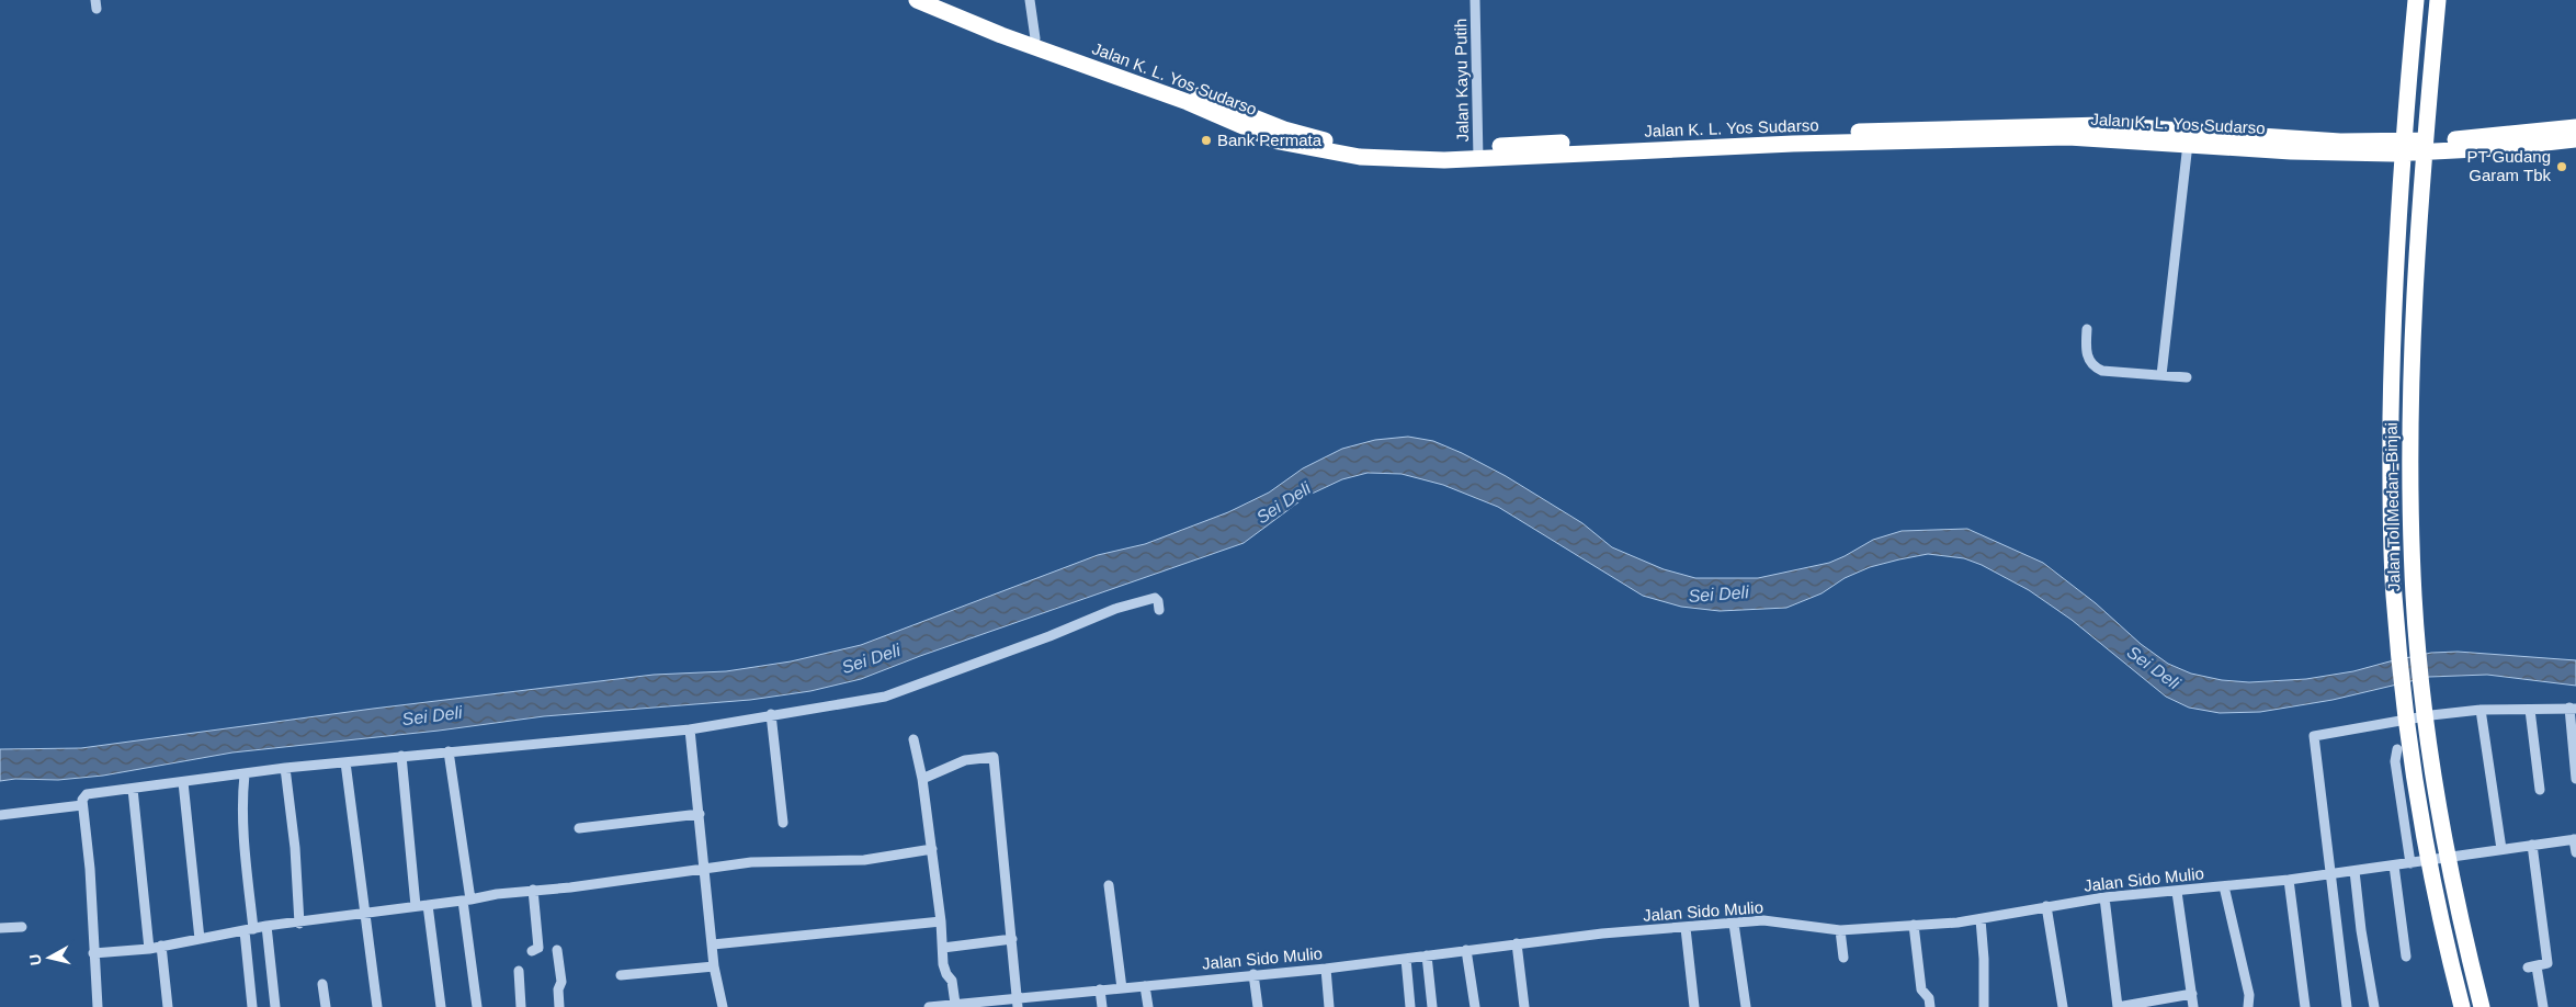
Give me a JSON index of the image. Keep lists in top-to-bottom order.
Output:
{
  "streets": {
    "highway": ["Jalan K. L. Yos Sudarso", "Jalan Tol Medan–Binjai"],
    "street": ["Jalan Kayu Putih", "Jalan Sido Mulio"]
  },
  "crossings": [
    ["Jalan K. L. Yos Sudarso", "Jalan Kayu Putih"]
  ],
  "water": ["Sei Deli"],
  "places": ["Bank Permata", "PT Gudang Garam Tbk"],
  "north": "left"
}
